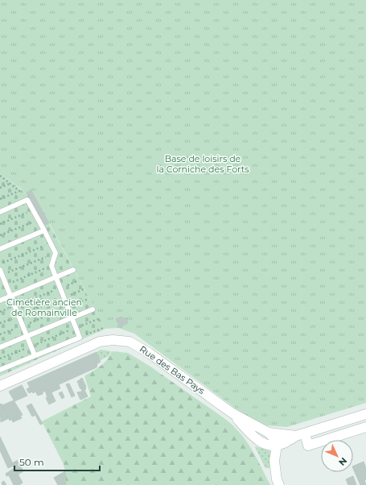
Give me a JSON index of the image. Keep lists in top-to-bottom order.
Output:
{
  "streets": {
    "street": ["Rue des Bas Pays"]
  },
  "parks": ["Base de loisirs de la Corniche des Forts", "Cimetière ancien de Romainville"],
  "scale_bar": "50 m",
  "north": "bottom right"
}
